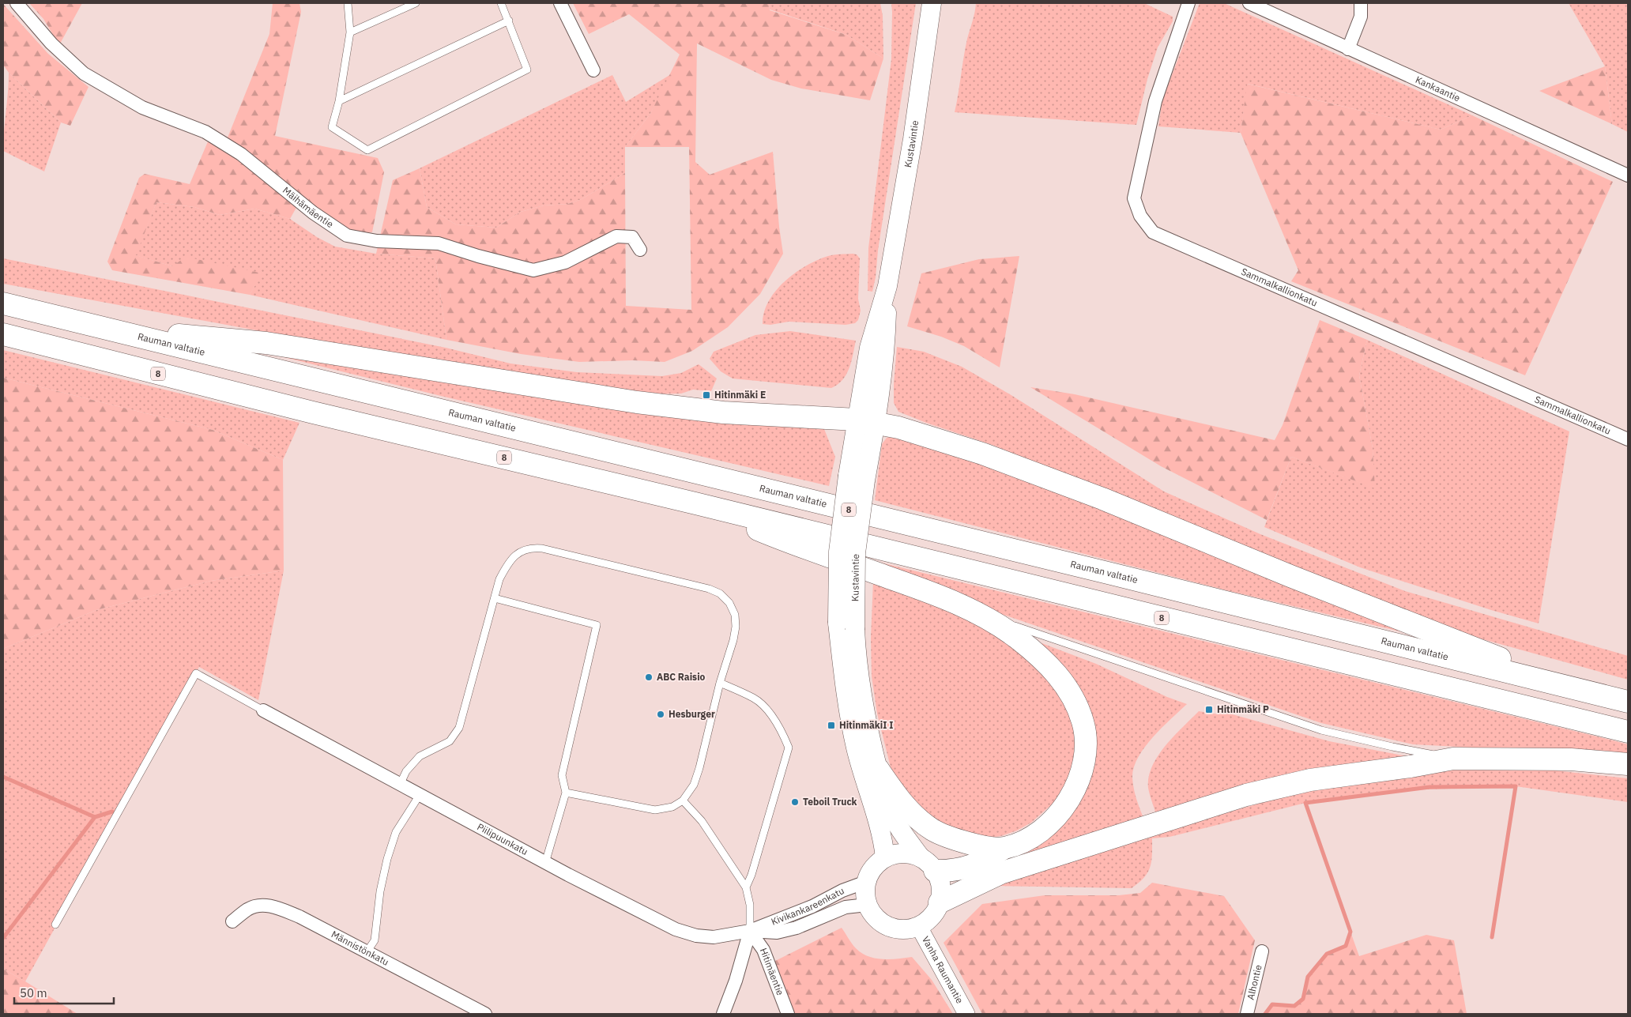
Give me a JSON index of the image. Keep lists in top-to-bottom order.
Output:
{
  "streets": {
    "highway": ["Rauman valtatie", "8"],
    "main road": ["Kustavintie"],
    "street": [
      "Kankaantie",
      "Mäihämäentie",
      "Sammalkallionkatu",
      "Piilipuunkatu",
      "Kivikankareenkatu",
      "Männistönkatu",
      "Vanha Raumantie",
      "Hitimäentie",
      "Alhontie"
    ]
  },
  "crossings": [
    ["Kustavintie", "Kivikankareenkatu"],
    ["Kustavintie", "Vanha Raumantie"],
    ["Piilipuunkatu", "Kivikankareenkatu"],
    ["Piilipuunkatu", "Hitimäentie"],
    ["Kivikankareenkatu", "Vanha Raumantie"],
    ["Kivikankareenkatu", "Hitimäentie"]
  ],
  "places": {
    "transit": ["Hitinmäki E", "Hitinmäki P", "HitinmäkiI I"],
    "other": ["ABC Raisio", "Hesburger", "Teboil Truck"]
  },
  "scale_bar": "50 m"
}
